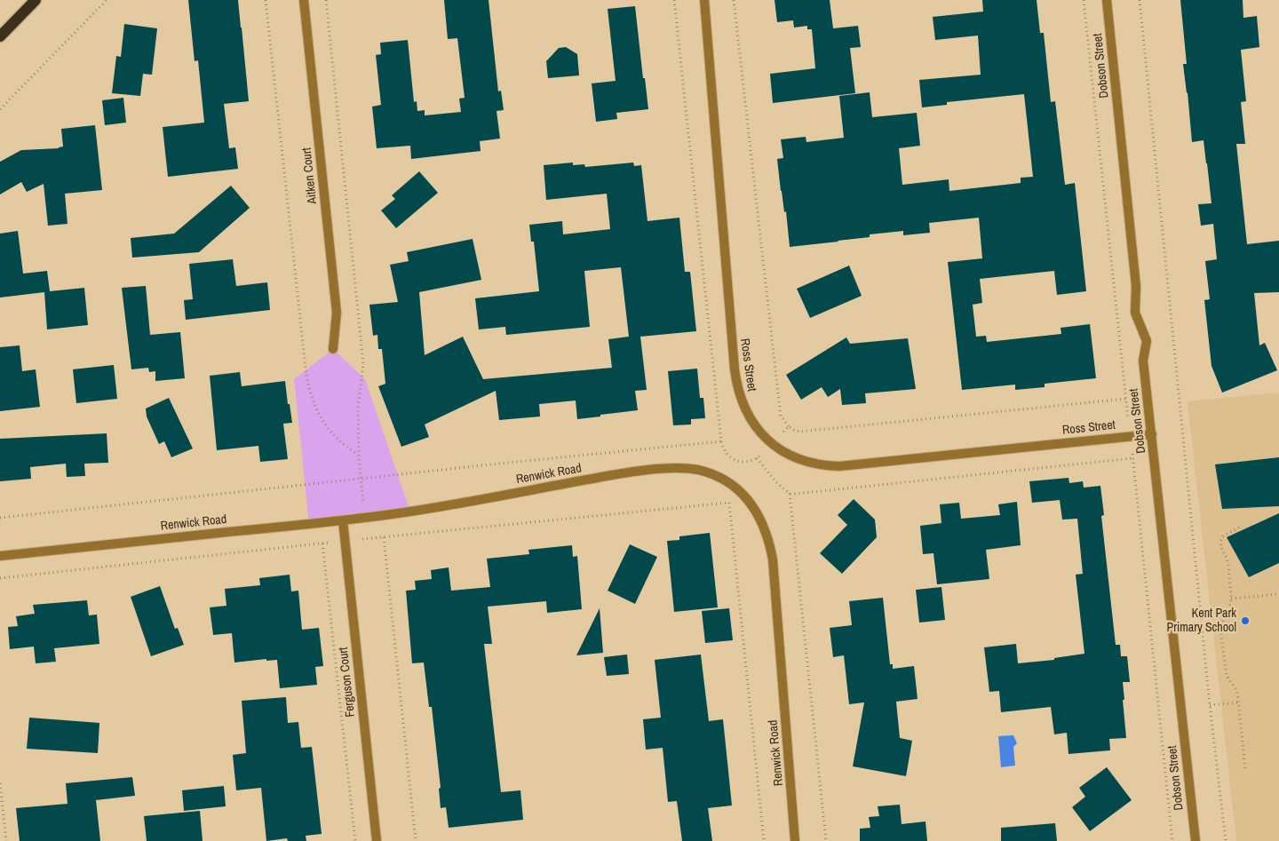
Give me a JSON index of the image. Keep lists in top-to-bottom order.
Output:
{
  "streets": {
    "street": [
      "Dobson Street",
      "Aitken Court",
      "Ross Street",
      "Renwick Road",
      "Ferguson Court"
    ]
  },
  "crossings": [
    ["Dobson Street", "Ross Street"],
    ["Renwick Road", "Ferguson Court"]
  ],
  "places": ["Kent Park Primary School"]
}
